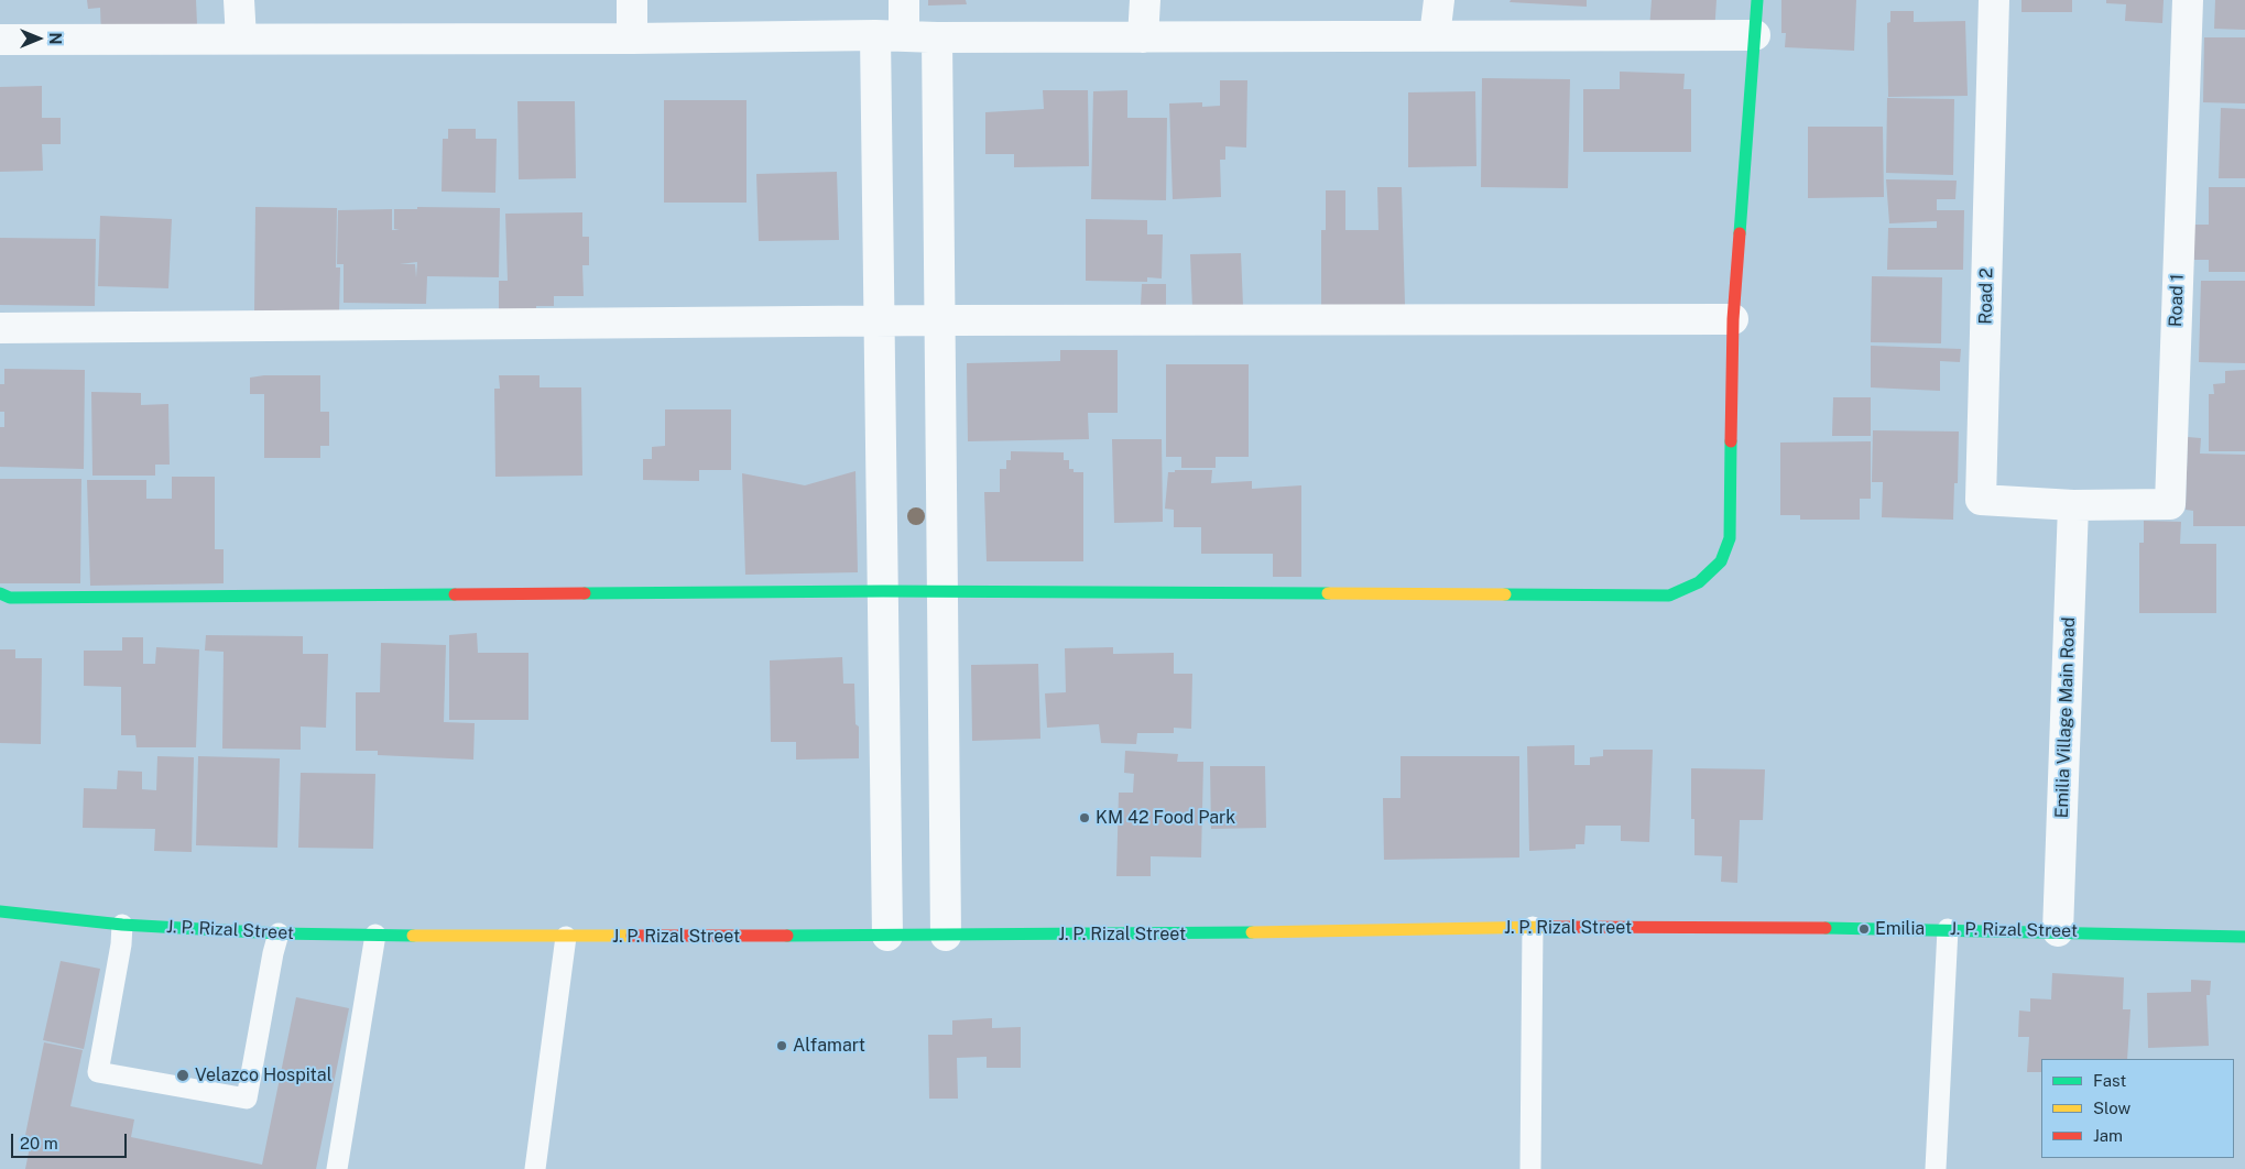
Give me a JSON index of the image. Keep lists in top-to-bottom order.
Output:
{
  "streets": {
    "street": [
      "Road 2",
      "Road 1",
      "Emilia Village Main Road",
      "J. P. Rizal Street"
    ]
  },
  "crossings": [
    ["Road 2", "Road 1"],
    ["Road 2", "Emilia Village Main Road"],
    ["Road 1", "Emilia Village Main Road"],
    ["Emilia Village Main Road", "J. P. Rizal Street"]
  ],
  "places": [
    "KM 42 Food Park",
    "Emilia",
    "Alfamart",
    "Velazco Hospital"
  ],
  "legend": ["Fast", "Slow", "Jam"],
  "scale_bar": "20 m",
  "north": "right"
}
